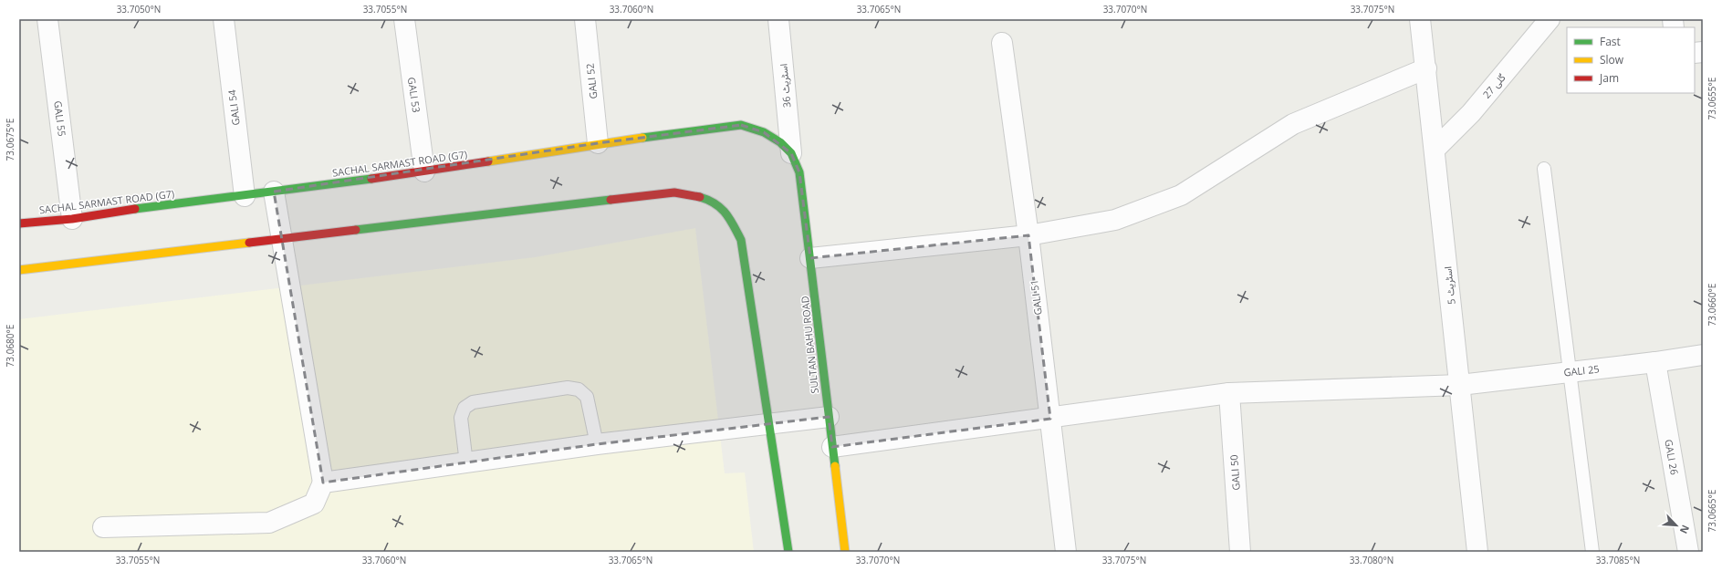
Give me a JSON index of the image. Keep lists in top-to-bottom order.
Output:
{
  "streets": {
    "street": [
      "GALI 52",
      "اسٹریٹ 36",
      "گلی 27",
      "GALI 53",
      "GALI 54",
      "GALI 55",
      "SACHAL SARMAST ROAD (G7)",
      "اسٹریٹ 5",
      "GALI 51",
      "SULTAN BAHU ROAD",
      "GALI 25",
      "GALI 26",
      "GALI 50"
    ]
  },
  "crossings": [
    ["GALI 52", "SACHAL SARMAST ROAD (G7)"],
    ["اسٹریٹ 36", "SACHAL SARMAST ROAD (G7)"],
    ["اسٹریٹ 36", "SULTAN BAHU ROAD"],
    ["گلی 27", "اسٹریٹ 5"],
    ["GALI 53", "SACHAL SARMAST ROAD (G7)"],
    ["GALI 54", "SACHAL SARMAST ROAD (G7)"],
    ["GALI 55", "SACHAL SARMAST ROAD (G7)"],
    ["SACHAL SARMAST ROAD (G7)", "SULTAN BAHU ROAD"],
    ["اسٹریٹ 5", "GALI 25"],
    ["GALI 51", "GALI 25"],
    ["SULTAN BAHU ROAD", "GALI 25"],
    ["GALI 25", "GALI 26"],
    ["GALI 25", "GALI 50"]
  ],
  "legend": ["Fast", "Slow", "Jam"],
  "north": "bottom right",
  "coordinates": [
    "33.7050°N",
    "33.7055°N",
    "33.7060°N",
    "33.7065°N",
    "33.7070°N",
    "33.7075°N",
    "73.0655°E",
    "73.0675°E",
    "73.0660°E",
    "73.0680°E",
    "73.0665°E",
    "33.7080°N",
    "33.7085°N"
  ]
}
